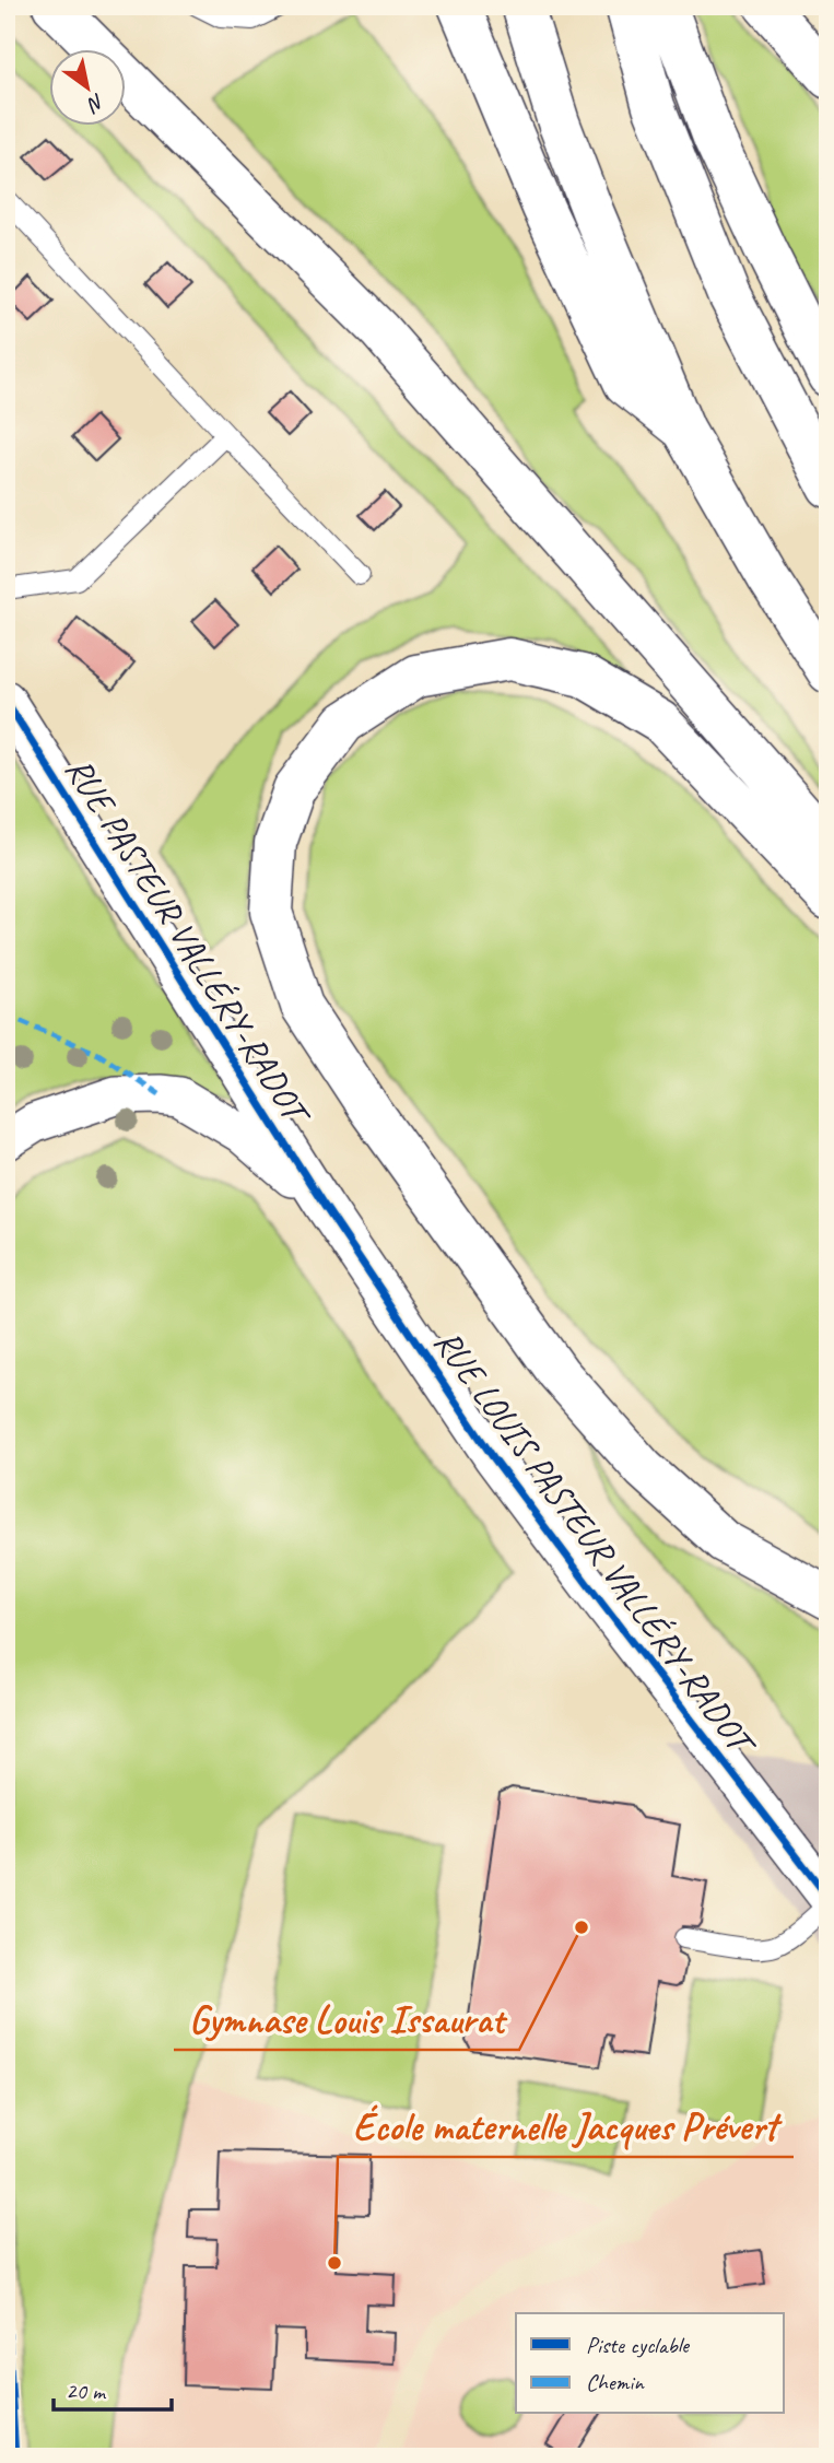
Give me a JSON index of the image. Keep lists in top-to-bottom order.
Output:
{
  "streets": {
    "street": ["RUE PASTEUR VALLÉRY-RADOT", "RUE LOUIS PASTEUR VALLÉRY-RADOT"]
  },
  "crossings": [
    ["RUE PASTEUR VALLÉRY-RADOT", "RUE LOUIS PASTEUR VALLÉRY-RADOT"]
  ],
  "places": ["Gymnase Louis Issaurat", "École maternelle Jacques Prévert"],
  "legend": ["Piste cyclable", "Chemin"],
  "scale_bar": "20 m",
  "north": "bottom right"
}
